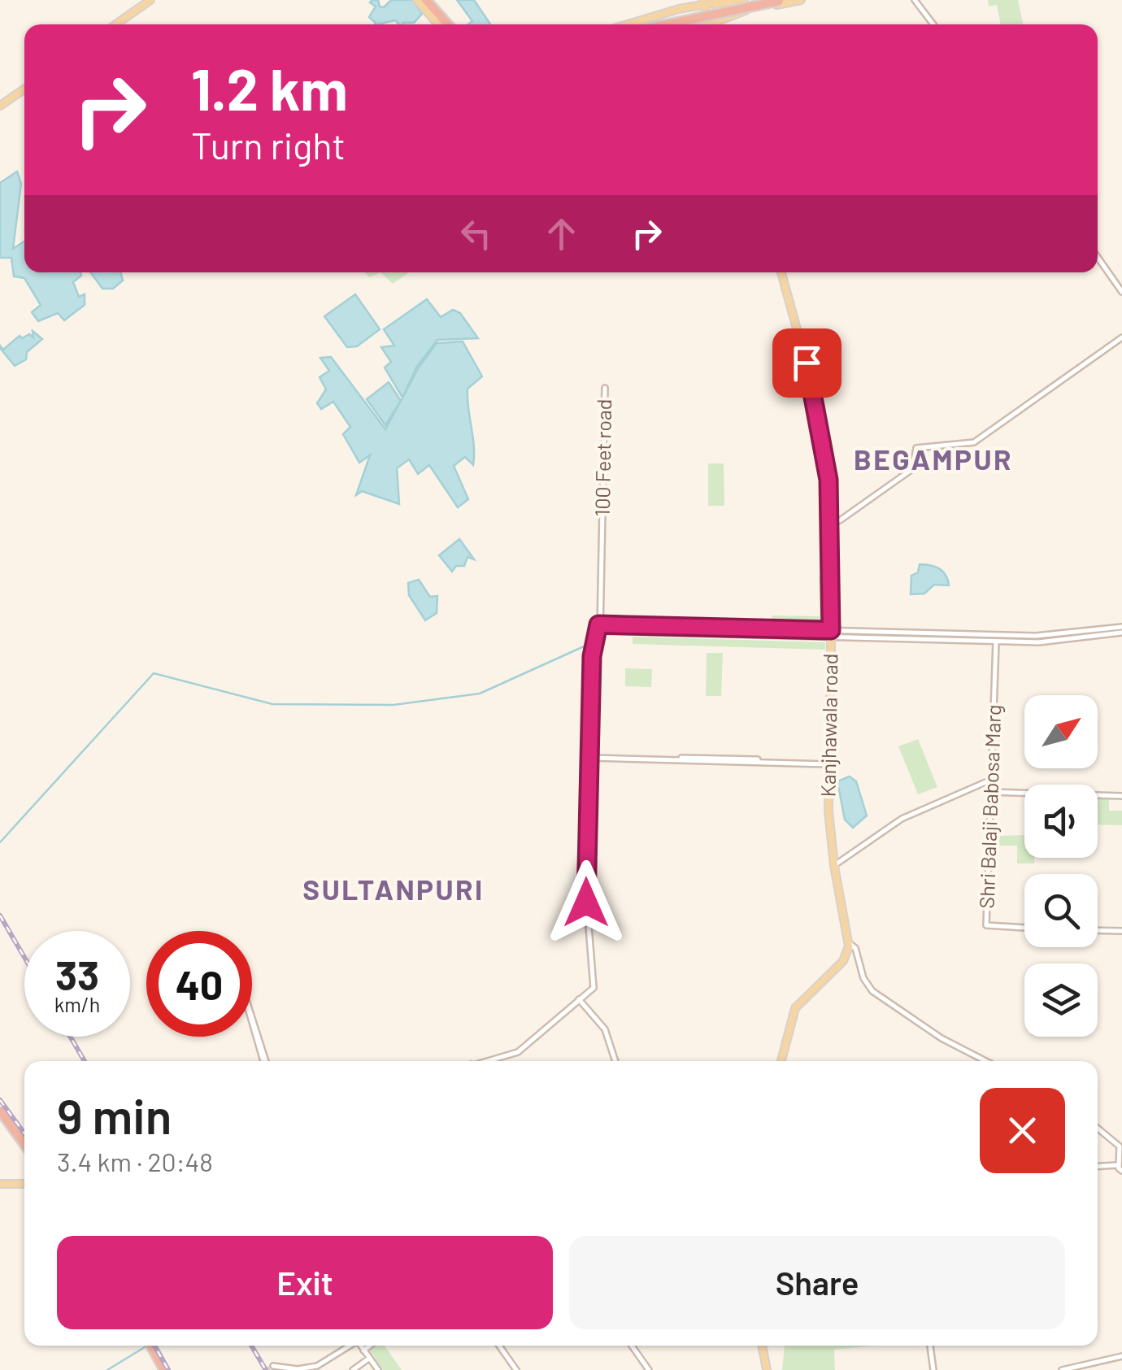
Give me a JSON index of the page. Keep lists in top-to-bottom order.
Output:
{
  "streets": {
    "main road": ["Kanjhawala road"],
    "street": ["100 Feet road", "Shri Balaji Babosa Marg"]
  },
  "districts": ["BEGAMPUR", "SULTANPURI"],
  "north": "top right",
  "page": {
    "turn": ["1.2 km", "Turn right"],
    "speed": "33 km/h",
    "limit": "40",
    "heading": ["9 min", "3.4 km · 20:48"],
    "buttons": ["Exit", "Share"]
  }
}
